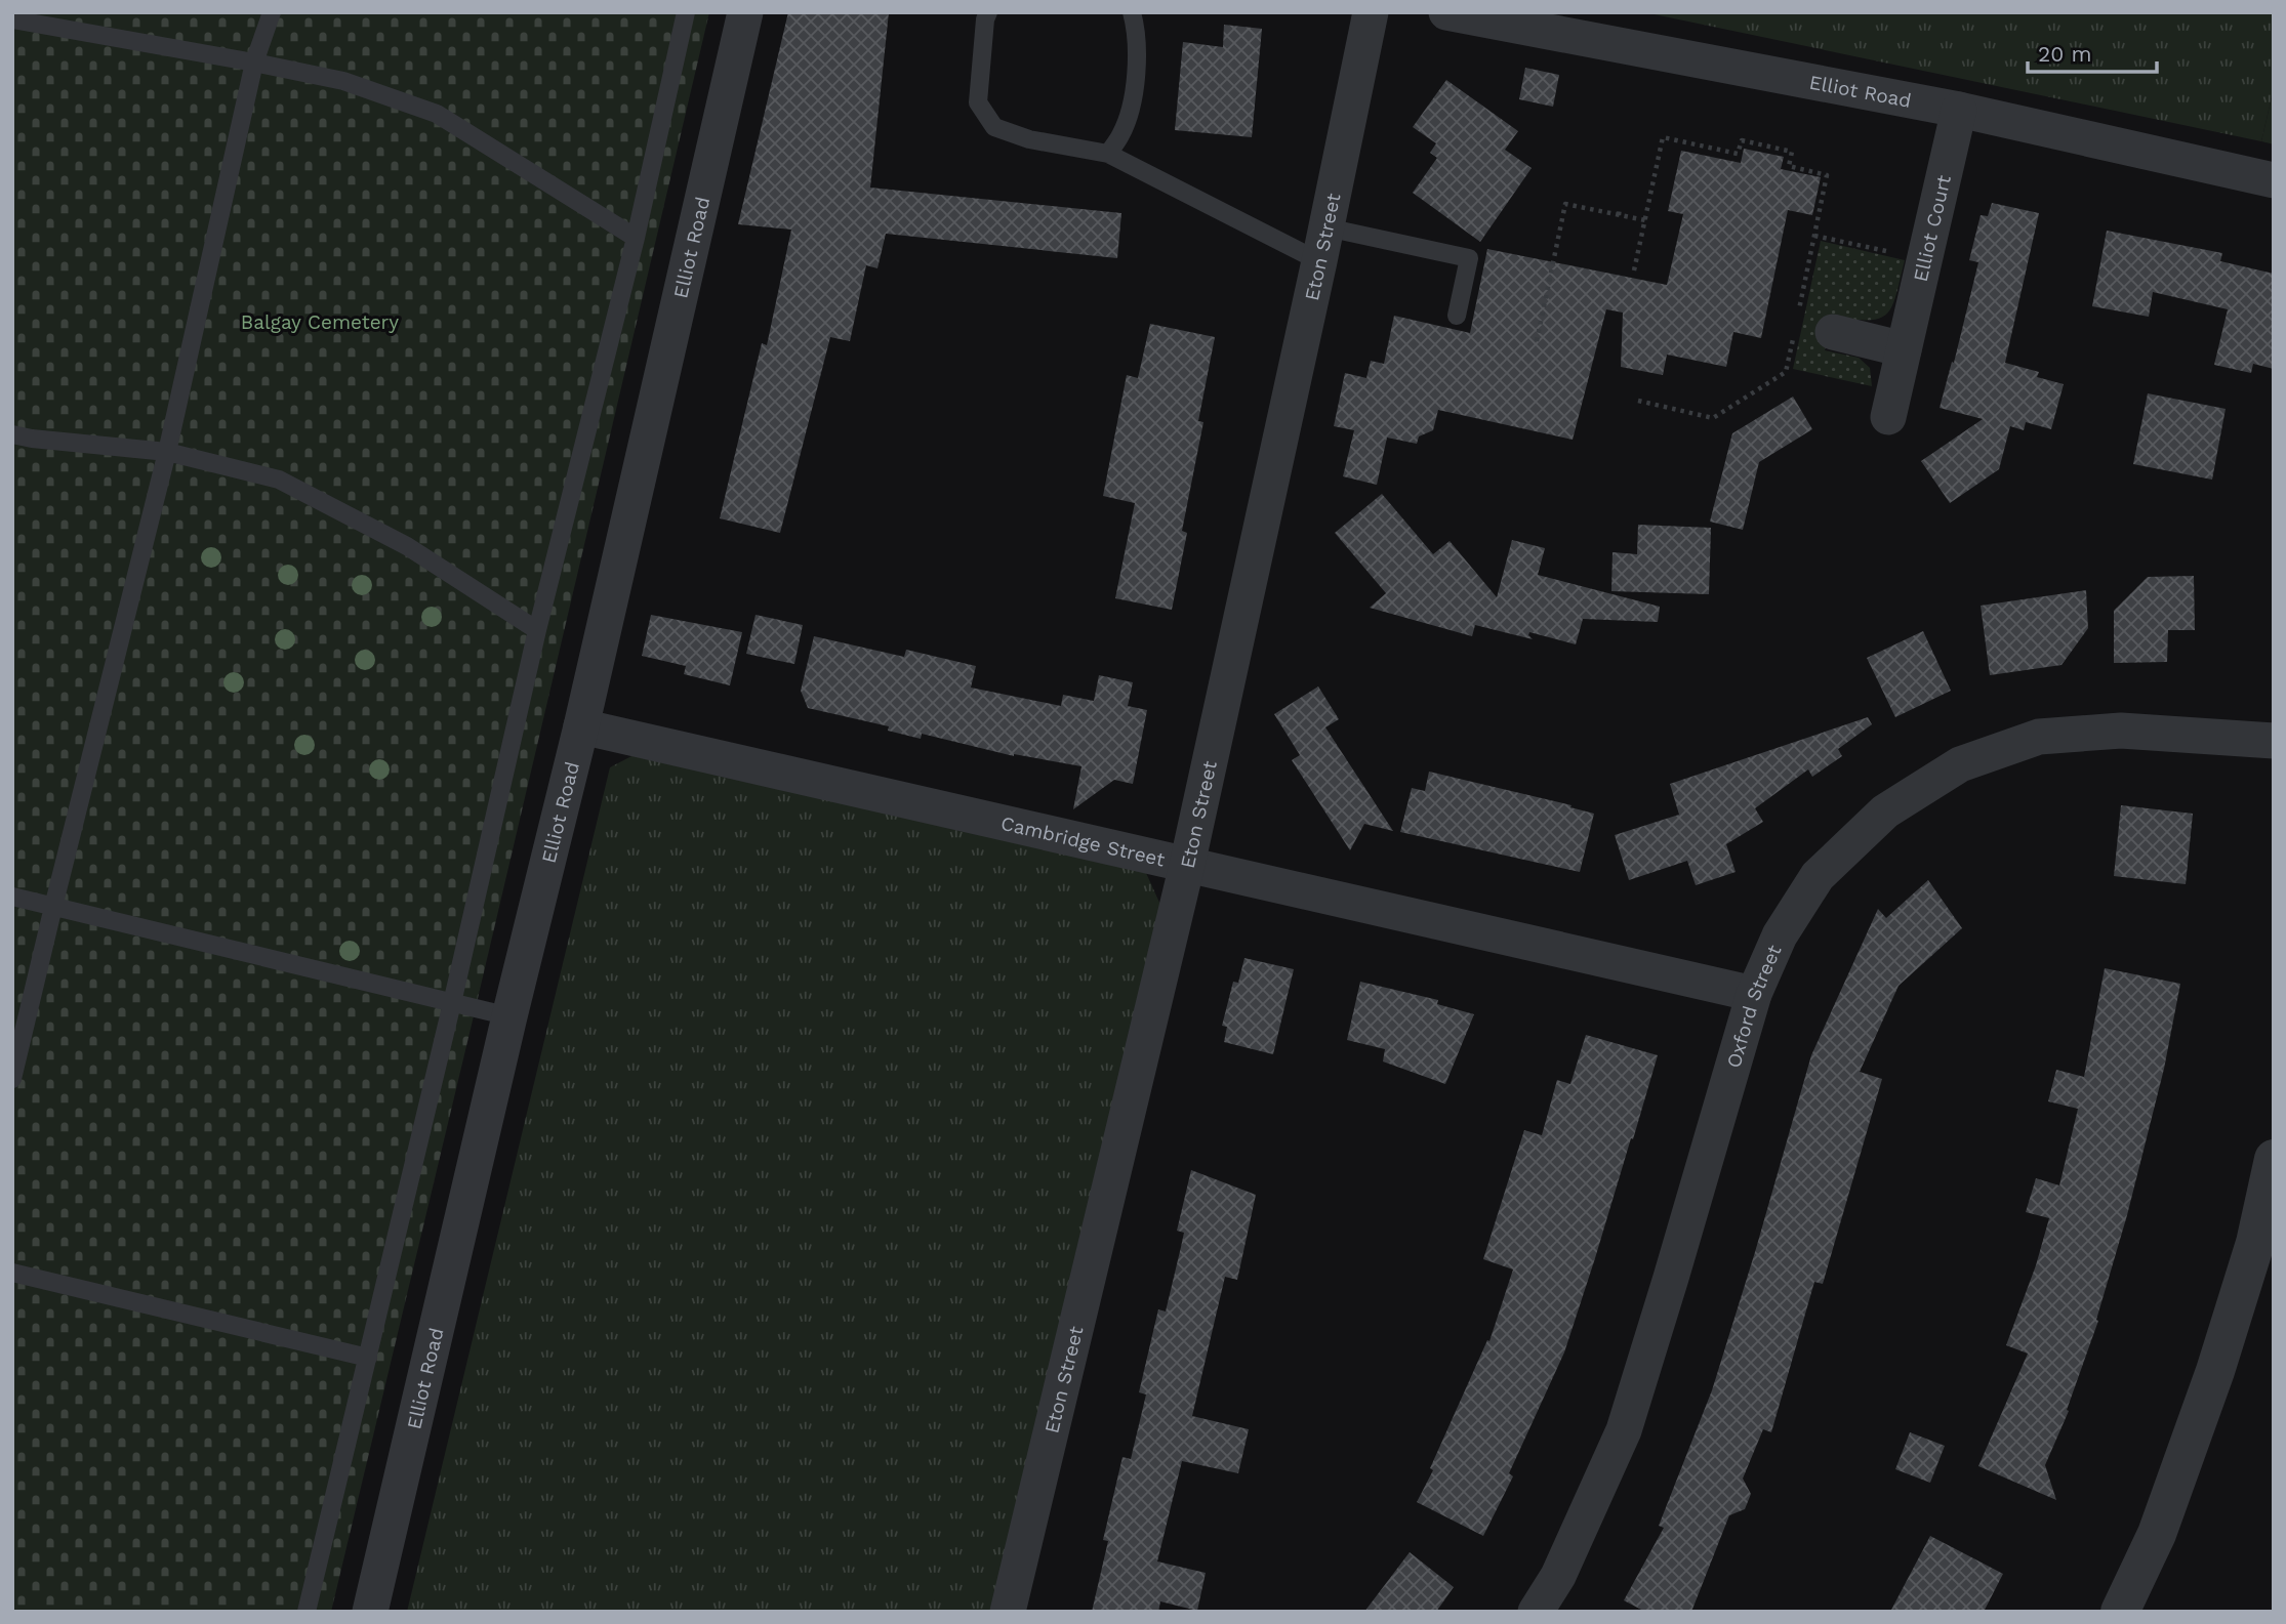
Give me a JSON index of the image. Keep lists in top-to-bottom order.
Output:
{
  "streets": {
    "street": [
      "Elliot Road",
      "Elliot Court",
      "Eton Street",
      "Cambridge Street",
      "Oxford Street"
    ]
  },
  "crossings": [
    ["Elliot Road", "Elliot Court"],
    ["Elliot Road", "Cambridge Street"],
    ["Eton Street", "Cambridge Street"],
    ["Cambridge Street", "Oxford Street"]
  ],
  "parks": ["Balgay Cemetery"],
  "scale_bar": "20 m"
}
